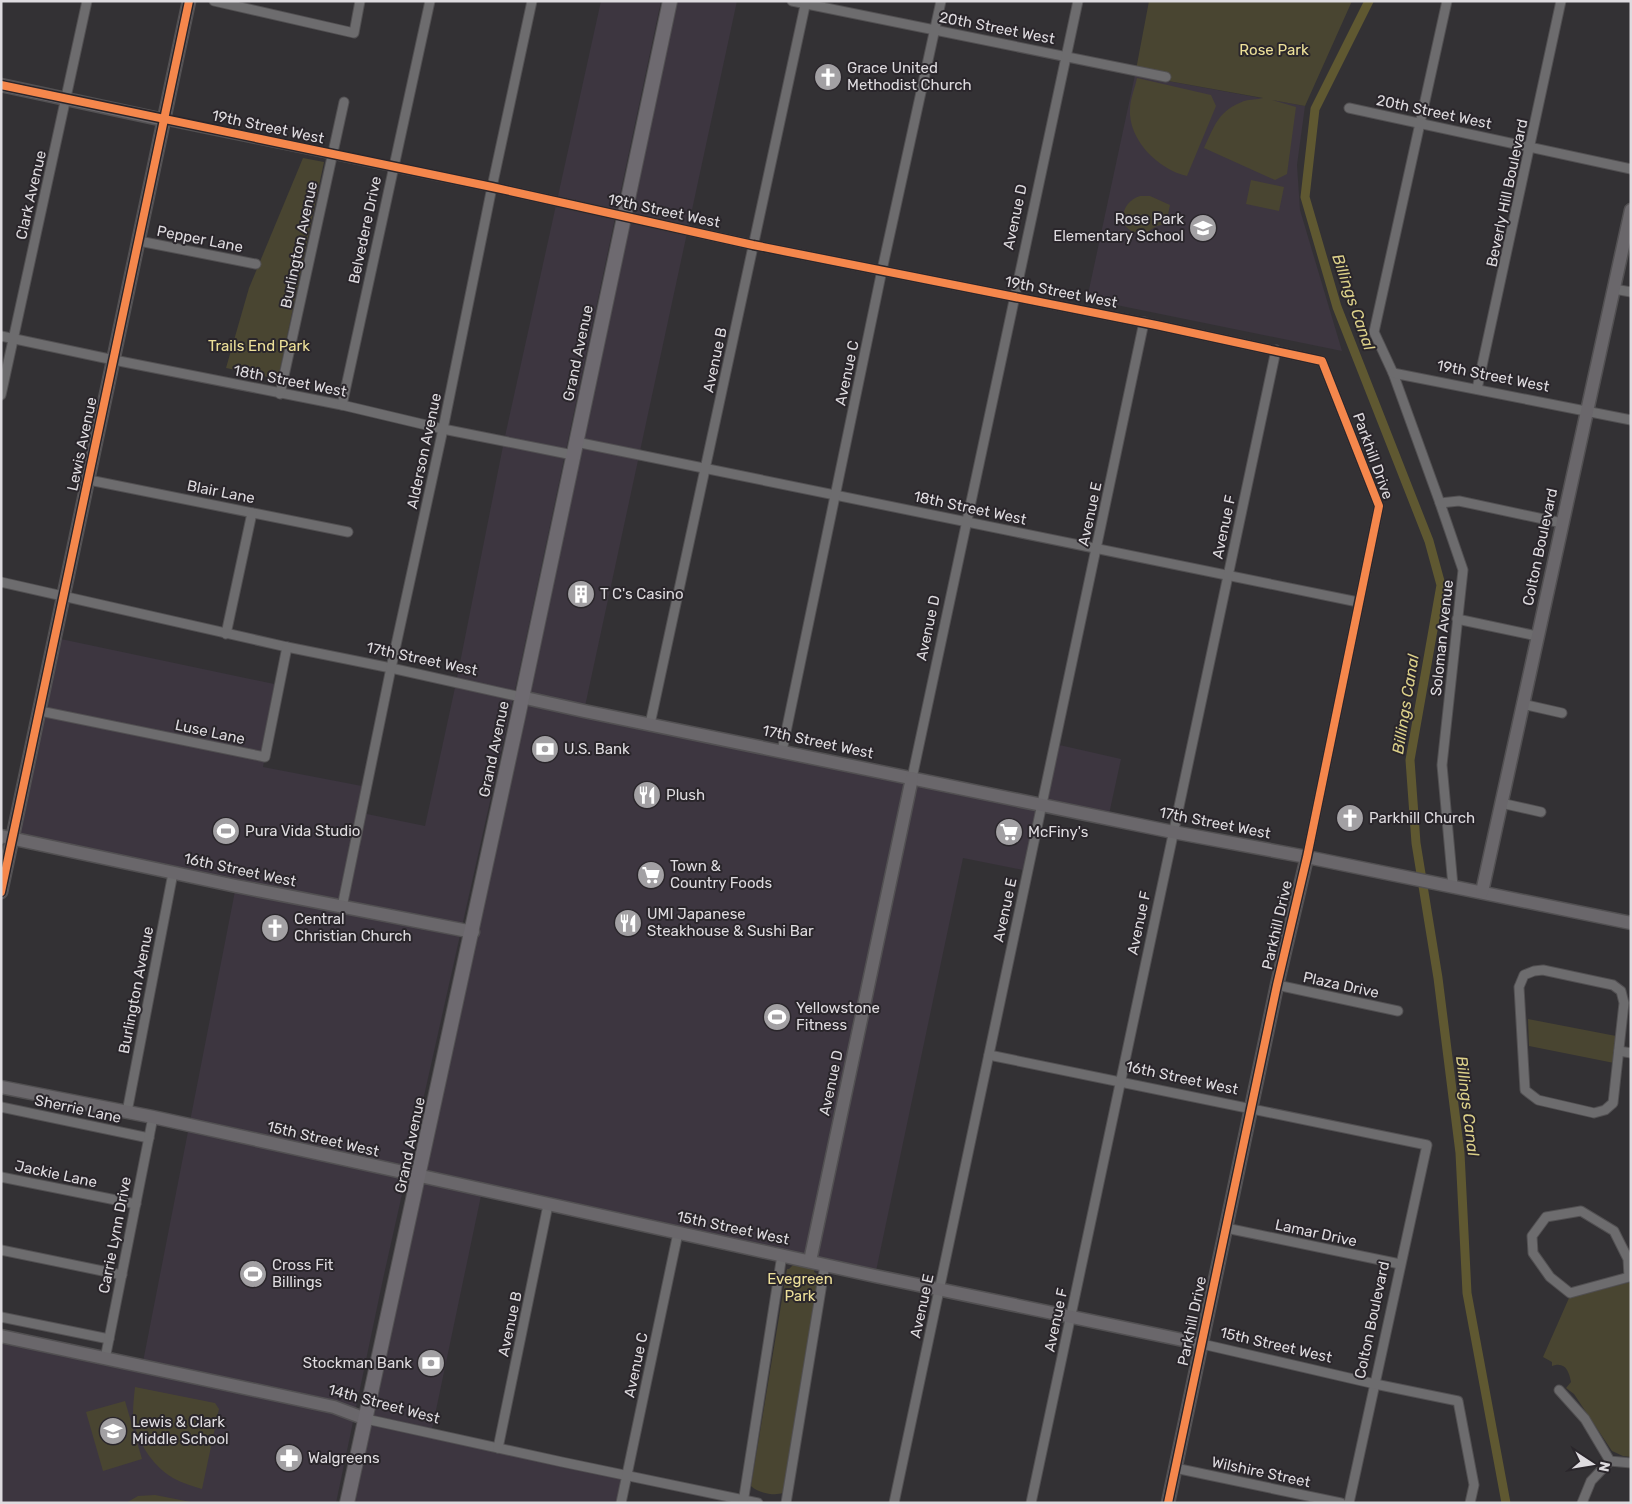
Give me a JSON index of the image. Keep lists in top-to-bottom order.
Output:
{
  "streets": {
    "main road": ["Grand Avenue"],
    "street": [
      "20th Street West",
      "19th Street West",
      "Beverly Hill Boulevard",
      "Clark Avenue",
      "Avenue D",
      "Belvedere Drive",
      "Pepper Lane",
      "Burlington Avenue",
      "Avenue B",
      "Avenue C",
      "18th Street West",
      "Lewis Avenue",
      "Alderson Avenue",
      "Parkhill Drive",
      "Blair Lane",
      "Avenue E",
      "Avenue F",
      "Colton Boulevard",
      "Soloman Avenue",
      "17th Street West",
      "Luse Lane",
      "16th Street West",
      "Plaza Drive",
      "Sherrie Lane",
      "15th Street West",
      "Jackie Lane",
      "Lamar Drive",
      "Carrie Lynn Drive",
      "14th Street West",
      "Wilshire Street"
    ]
  },
  "crossings": [
    ["20th Street West", "Beverly Hill Boulevard"],
    ["20th Street West", "Avenue D"],
    ["20th Street West", "Avenue B"],
    ["20th Street West", "Avenue C"],
    ["19th Street West", "Beverly Hill Boulevard"],
    ["19th Street West", "Clark Avenue"],
    ["19th Street West", "Avenue D"],
    ["19th Street West", "Belvedere Drive"],
    ["19th Street West", "Burlington Avenue"],
    ["19th Street West", "Grand Avenue"],
    ["19th Street West", "Avenue B"],
    ["19th Street West", "Avenue C"],
    ["19th Street West", "Lewis Avenue"],
    ["19th Street West", "Alderson Avenue"],
    ["19th Street West", "Parkhill Drive"],
    ["19th Street West", "Avenue E"],
    ["19th Street West", "Avenue F"],
    ["19th Street West", "Colton Boulevard"],
    ["19th Street West", "Soloman Avenue"],
    ["Clark Avenue", "18th Street West"],
    ["Avenue D", "18th Street West"],
    ["Avenue D", "17th Street West"],
    ["Avenue D", "15th Street West"],
    ["Belvedere Drive", "18th Street West"],
    ["Pepper Lane", "Lewis Avenue"],
    ["Burlington Avenue", "18th Street West"],
    ["Burlington Avenue", "16th Street West"],
    ["Burlington Avenue", "15th Street West"],
    ["Grand Avenue", "18th Street West"],
    ["Grand Avenue", "17th Street West"],
    ["Grand Avenue", "16th Street West"],
    ["Grand Avenue", "15th Street West"],
    ["Grand Avenue", "14th Street West"],
    ["Avenue B", "18th Street West"],
    ["Avenue B", "17th Street West"],
    ["Avenue B", "15th Street West"],
    ["Avenue B", "14th Street West"],
    ["Avenue C", "18th Street West"],
    ["Avenue C", "17th Street West"],
    ["Avenue C", "15th Street West"],
    ["Avenue C", "14th Street West"],
    ["18th Street West", "Lewis Avenue"],
    ["18th Street West", "Alderson Avenue"],
    ["18th Street West", "Parkhill Drive"],
    ["18th Street West", "Avenue E"],
    ["18th Street West", "Avenue F"],
    ["Lewis Avenue", "Blair Lane"],
    ["Lewis Avenue", "17th Street West"],
    ["Lewis Avenue", "Luse Lane"],
    ["Lewis Avenue", "16th Street West"],
    ["Alderson Avenue", "17th Street West"],
    ["Alderson Avenue", "16th Street West"],
    ["Parkhill Drive", "17th Street West"],
    ["Parkhill Drive", "16th Street West"],
    ["Parkhill Drive", "Plaza Drive"],
    ["Parkhill Drive", "15th Street West"],
    ["Parkhill Drive", "Lamar Drive"],
    ["Parkhill Drive", "Wilshire Street"],
    ["Avenue E", "17th Street West"],
    ["Avenue E", "16th Street West"],
    ["Avenue E", "15th Street West"],
    ["Avenue F", "17th Street West"],
    ["Avenue F", "16th Street West"],
    ["Avenue F", "15th Street West"],
    ["Colton Boulevard", "17th Street West"],
    ["Colton Boulevard", "16th Street West"],
    ["Colton Boulevard", "15th Street West"],
    ["Colton Boulevard", "Lamar Drive"],
    ["Soloman Avenue", "17th Street West"],
    ["17th Street West", "Luse Lane"],
    ["Sherrie Lane", "Carrie Lynn Drive"],
    ["15th Street West", "Carrie Lynn Drive"],
    ["Jackie Lane", "Carrie Lynn Drive"],
    ["Carrie Lynn Drive", "14th Street West"]
  ],
  "water": ["Billings Canal"],
  "parks": ["Rose Park", "Trails End Park", "Evegreen Park"],
  "places": {
    "church": ["Grace United Methodist Church", "Parkhill Church", "Central Christian Church"],
    "school or university": ["Rose Park Elementary School", "Lewis & Clark Middle School"],
    "building": ["T C's Casino"],
    "bank": ["U.S. Bank", "Stockman Bank"],
    "restaurant": ["Plush", "UMI Japanese Steakhouse & Sushi Bar"],
    "sports": ["Pura Vida Studio", "Yellowstone Fitness", "Cross Fit Billings"],
    "supermarket": ["McFiny's", "Town & Country Foods"],
    "pharmacy": ["Walgreens"]
  },
  "north": "right"
}
